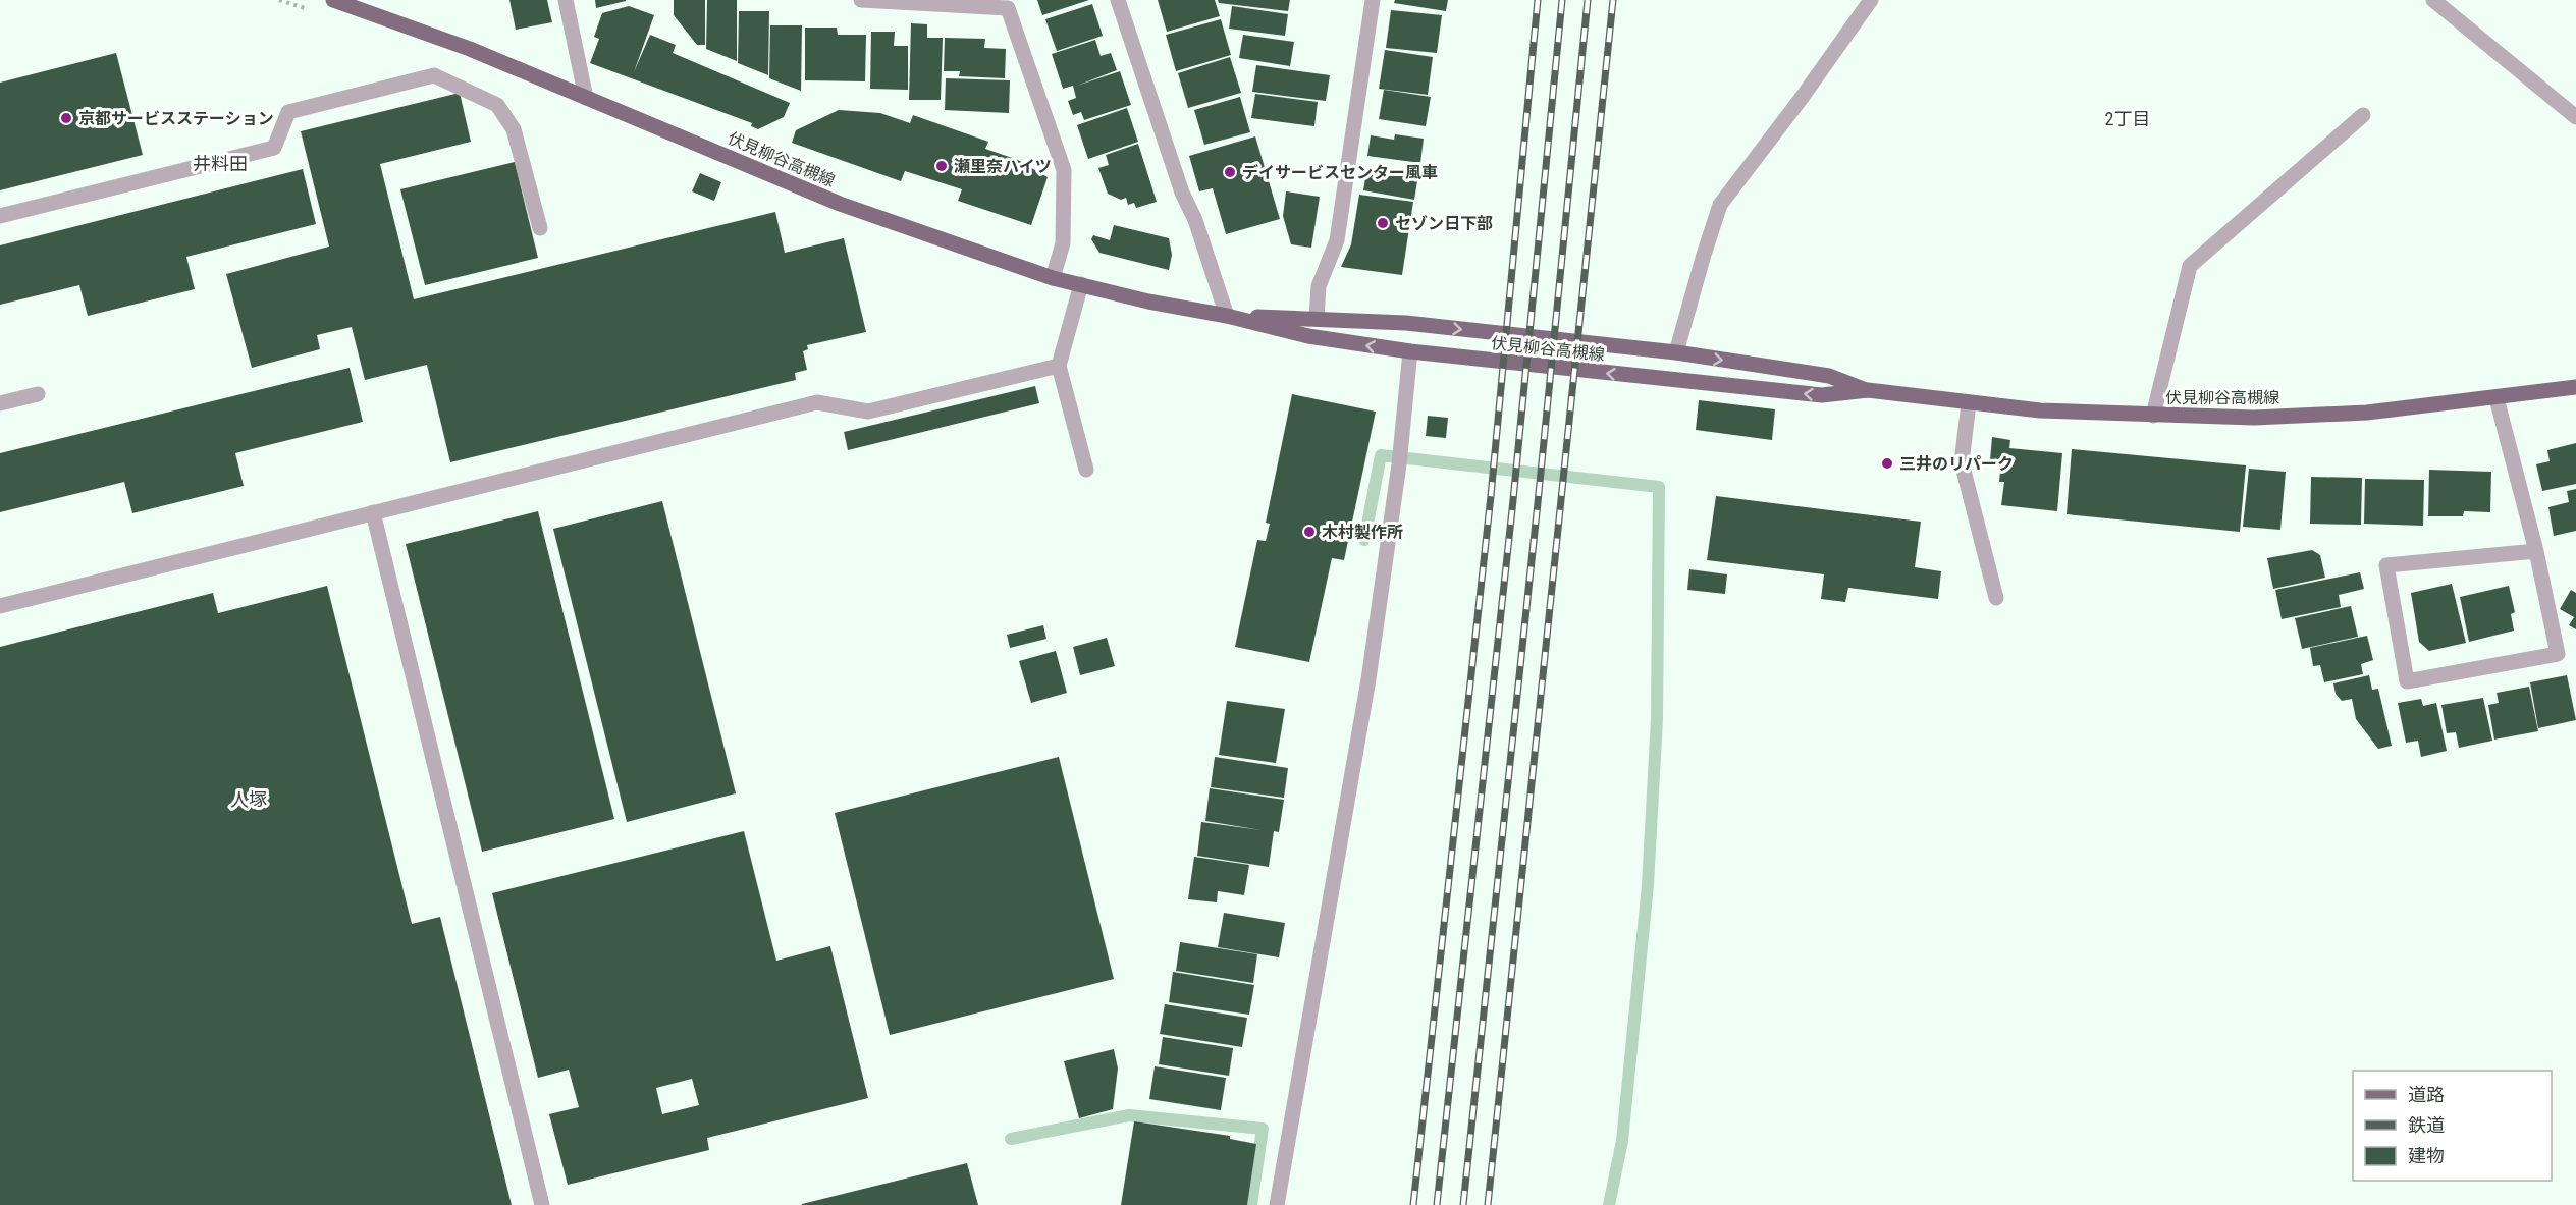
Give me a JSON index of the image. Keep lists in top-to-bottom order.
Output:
{
  "streets": {
    "main road": ["伏見柳谷高槻線"]
  },
  "districts": ["2丁目", "井料田", "人塚"],
  "places": [
    "京都サービスステーション",
    "瀬里奈ハイツ",
    "デイサービスセンター風車",
    "セゾン日下部",
    "三井のリパーク",
    "木村製作所"
  ],
  "legend": ["道路", "鉄道", "建物"]
}
